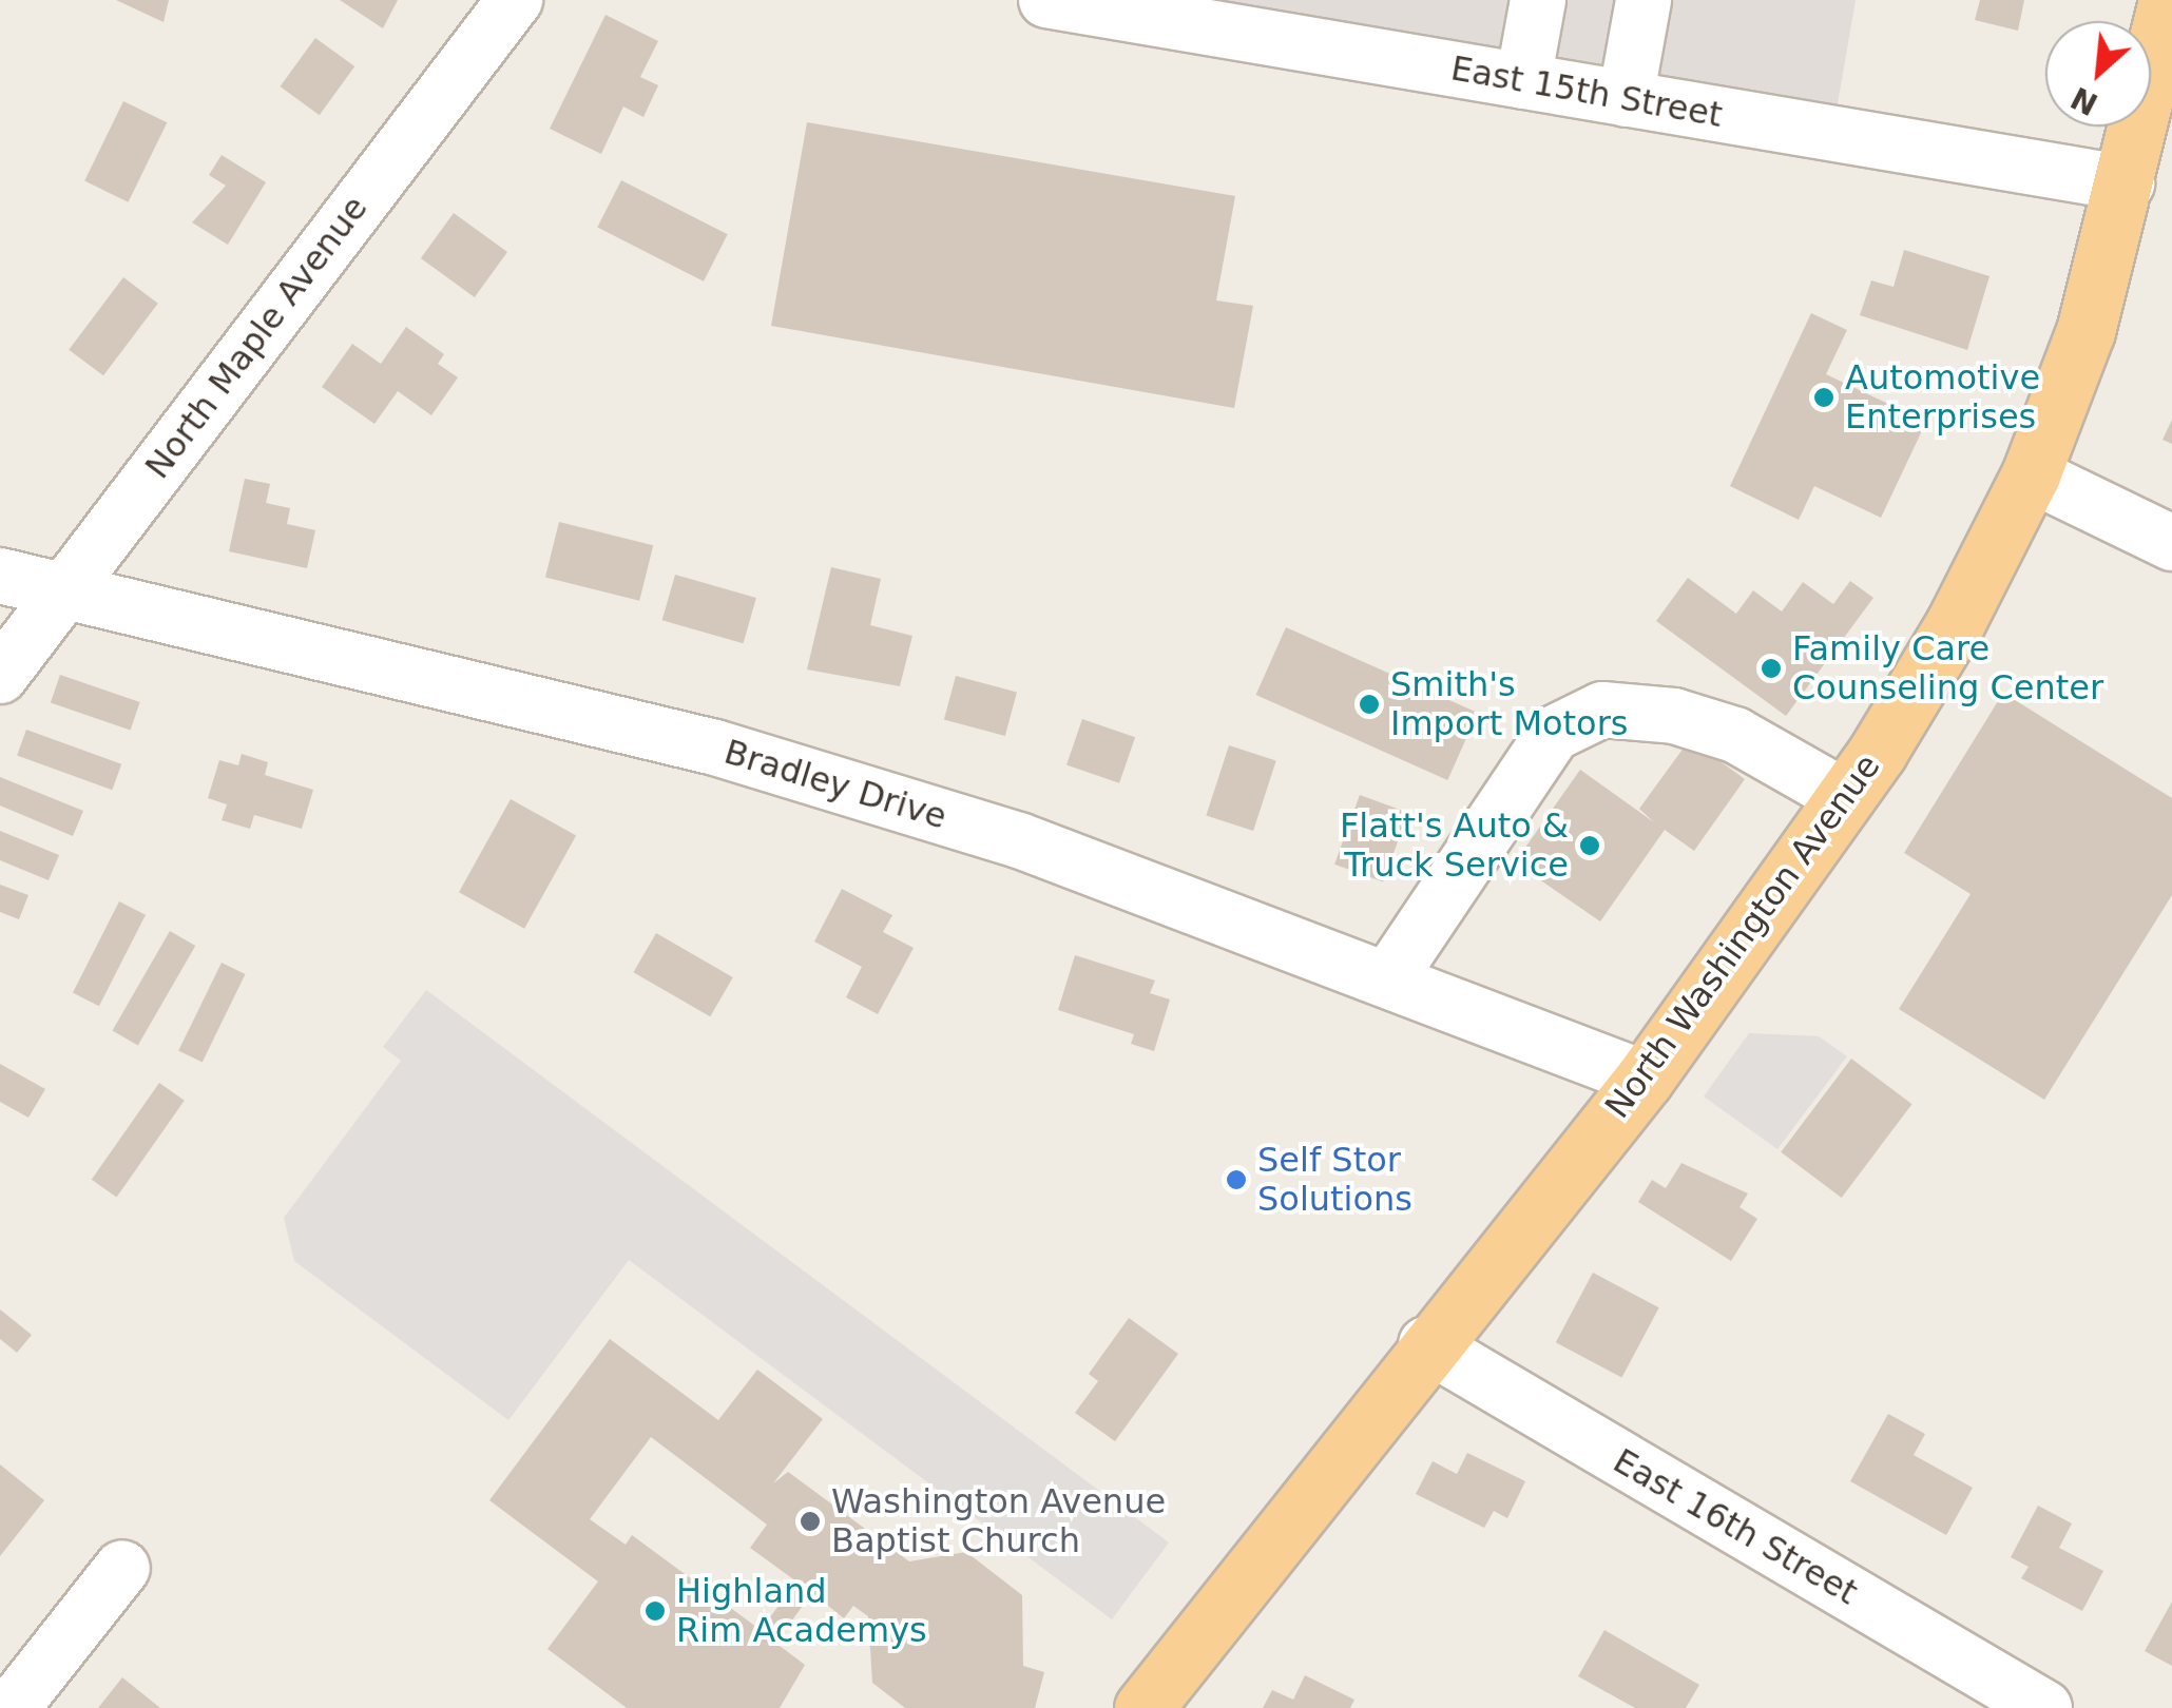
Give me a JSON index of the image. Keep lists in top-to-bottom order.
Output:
{
  "streets": {
    "main road": ["North Washington Avenue"],
    "street": [
      "East 15th Street",
      "North Maple Avenue",
      "Bradley Drive",
      "East 16th Street"
    ]
  },
  "crossings": [
    ["East 15th Street", "North Washington Avenue"],
    ["North Maple Avenue", "Bradley Drive"],
    ["Bradley Drive", "North Washington Avenue"],
    ["North Washington Avenue", "East 16th Street"]
  ],
  "places": [
    "Automotive Enterprises",
    "Family Care Counseling Center",
    "Smith's Import Motors",
    "Flatt's Auto & Truck Service",
    "Self Stor Solutions",
    "Washington Avenue Baptist Church",
    "Highland Rim Academys"
  ],
  "north": "bottom left"
}
